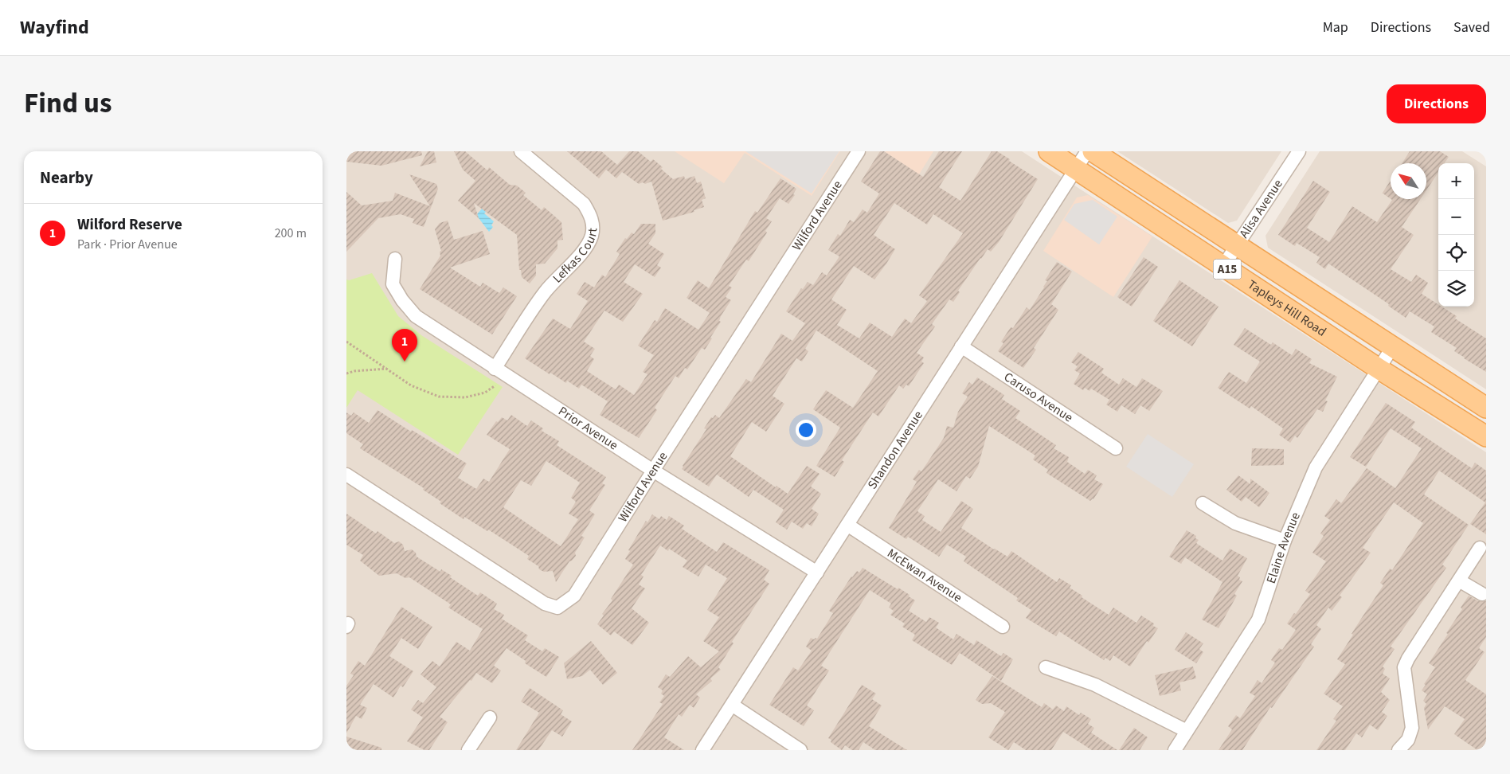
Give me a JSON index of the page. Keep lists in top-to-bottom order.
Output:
{
  "streets": {
    "main road": ["A15", "Tapleys Hill Road"],
    "street": [
      "Alisa Avenue",
      "Wilford Avenue",
      "Lefkas Court",
      "Caruso Avenue",
      "Prior Avenue",
      "Shandon Avenue",
      "Elaine Avenue",
      "McEwan Avenue"
    ]
  },
  "crossings": [
    ["Alisa Avenue", "Tapleys Hill Road"],
    ["Wilford Avenue", "Prior Avenue"],
    ["Lefkas Court", "Prior Avenue"],
    ["Tapleys Hill Road", "Shandon Avenue"],
    ["Tapleys Hill Road", "Elaine Avenue"],
    ["Caruso Avenue", "Shandon Avenue"],
    ["Prior Avenue", "Shandon Avenue"],
    ["Shandon Avenue", "McEwan Avenue"]
  ],
  "north": "top left",
  "page": {
    "header": "Wayfind",
    "nav": ["Map", "Directions", "Saved"],
    "title": "Find us",
    "buttons": "Directions",
    "heading": "Nearby",
    "map_buttons": ["+", "−"],
    "list": [
      {
        "mark": "1",
        "name": "Wilford Reserve",
        "note": "Park · Prior Avenue",
        "value": "200 m"
      }
    ],
    "pins": "1"
  }
}
